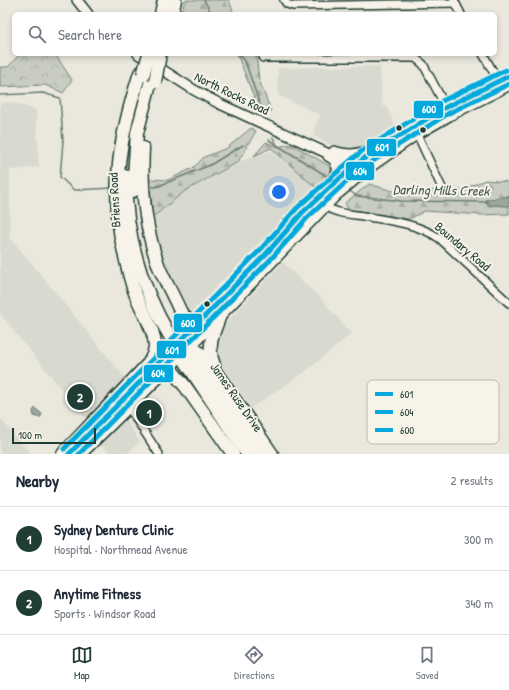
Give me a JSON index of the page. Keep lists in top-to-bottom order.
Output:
{
  "streets": {
    "highway": ["Briens Road", "James Ruse Drive"],
    "main road": ["North Rocks Road"],
    "street": ["Boundary Road"]
  },
  "crossings": [
    ["Briens Road", "James Ruse Drive"]
  ],
  "water": ["Darling Mills Creek"],
  "lines": ["transit line 600", "transit line 601", "transit line 604"],
  "legend": ["601", "604", "600"],
  "scale_bar": "100 m",
  "page": {
    "search": "Search here",
    "pins": ["2", "1"],
    "scale": "100 m",
    "heading": ["Nearby", "2 results"],
    "list": [
      {
        "mark": "1",
        "name": "Sydney Denture Clinic",
        "note": "Hospital · Northmead Avenue",
        "value": "300 m"
      },
      {
        "mark": "2",
        "name": "Anytime Fitness",
        "note": "Sports · Windsor Road",
        "value": "340 m"
      }
    ],
    "nav": ["Map", "Directions", "Saved"]
  }
}
